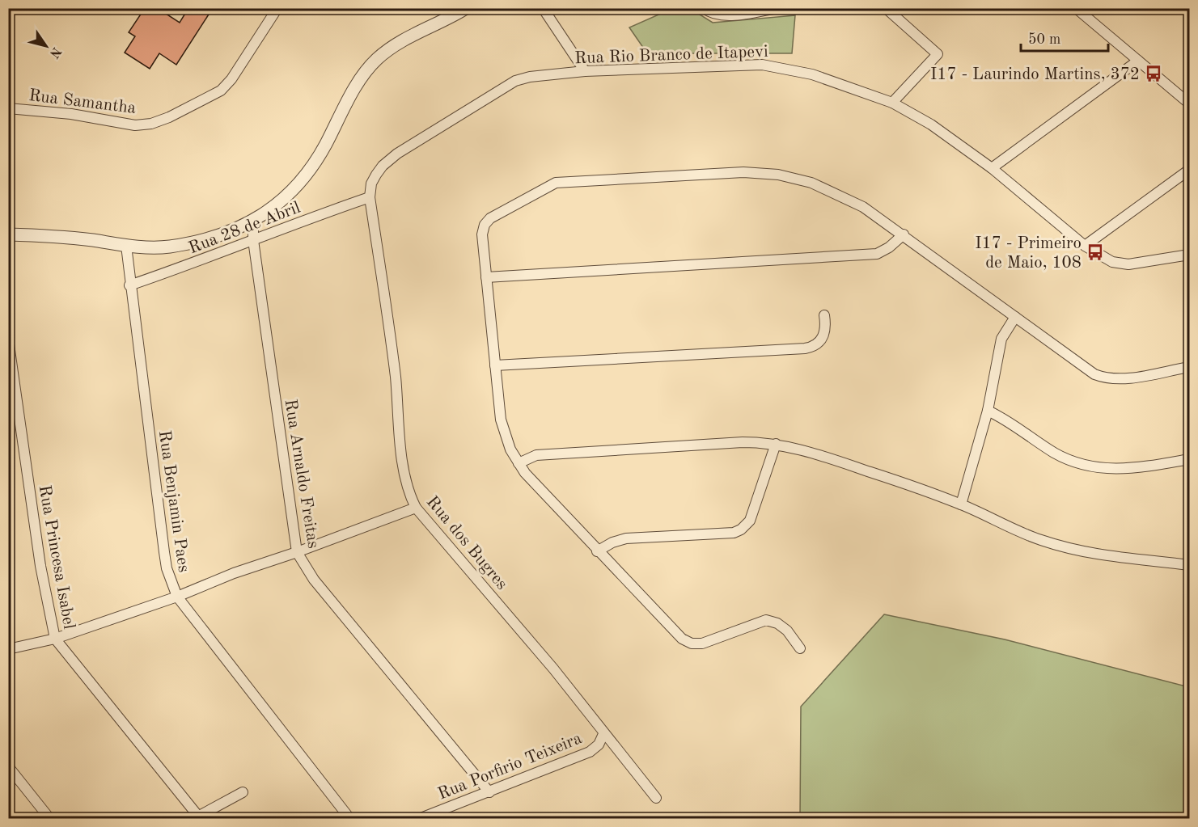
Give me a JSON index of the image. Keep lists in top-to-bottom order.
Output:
{
  "streets": {
    "street": [
      "Rua Rio Branco de Itapevi",
      "Rua Samantha",
      "Rua 28 de Abril",
      "Rua Arnaldo Freitas",
      "Rua Benjamin Paes",
      "Rua dos Bugres",
      "Rua Princesa Isabel",
      "Rua Porfirio Teixeira"
    ]
  },
  "crossings": [
    ["Rua Rio Branco de Itapevi", "Rua 28 de Abril"],
    ["Rua Rio Branco de Itapevi", "Rua dos Bugres"],
    ["Rua 28 de Abril", "Rua Arnaldo Freitas"],
    ["Rua 28 de Abril", "Rua Benjamin Paes"],
    ["Rua 28 de Abril", "Rua dos Bugres"],
    ["Rua Arnaldo Freitas", "Rua Porfirio Teixeira"],
    ["Rua dos Bugres", "Rua Porfirio Teixeira"]
  ],
  "places": {
    "bus stop": ["I17 - Laurindo Martins, 372", "I17 - Primeiro de Maio, 108"]
  },
  "scale_bar": "50 m",
  "north": "bottom right"
}
